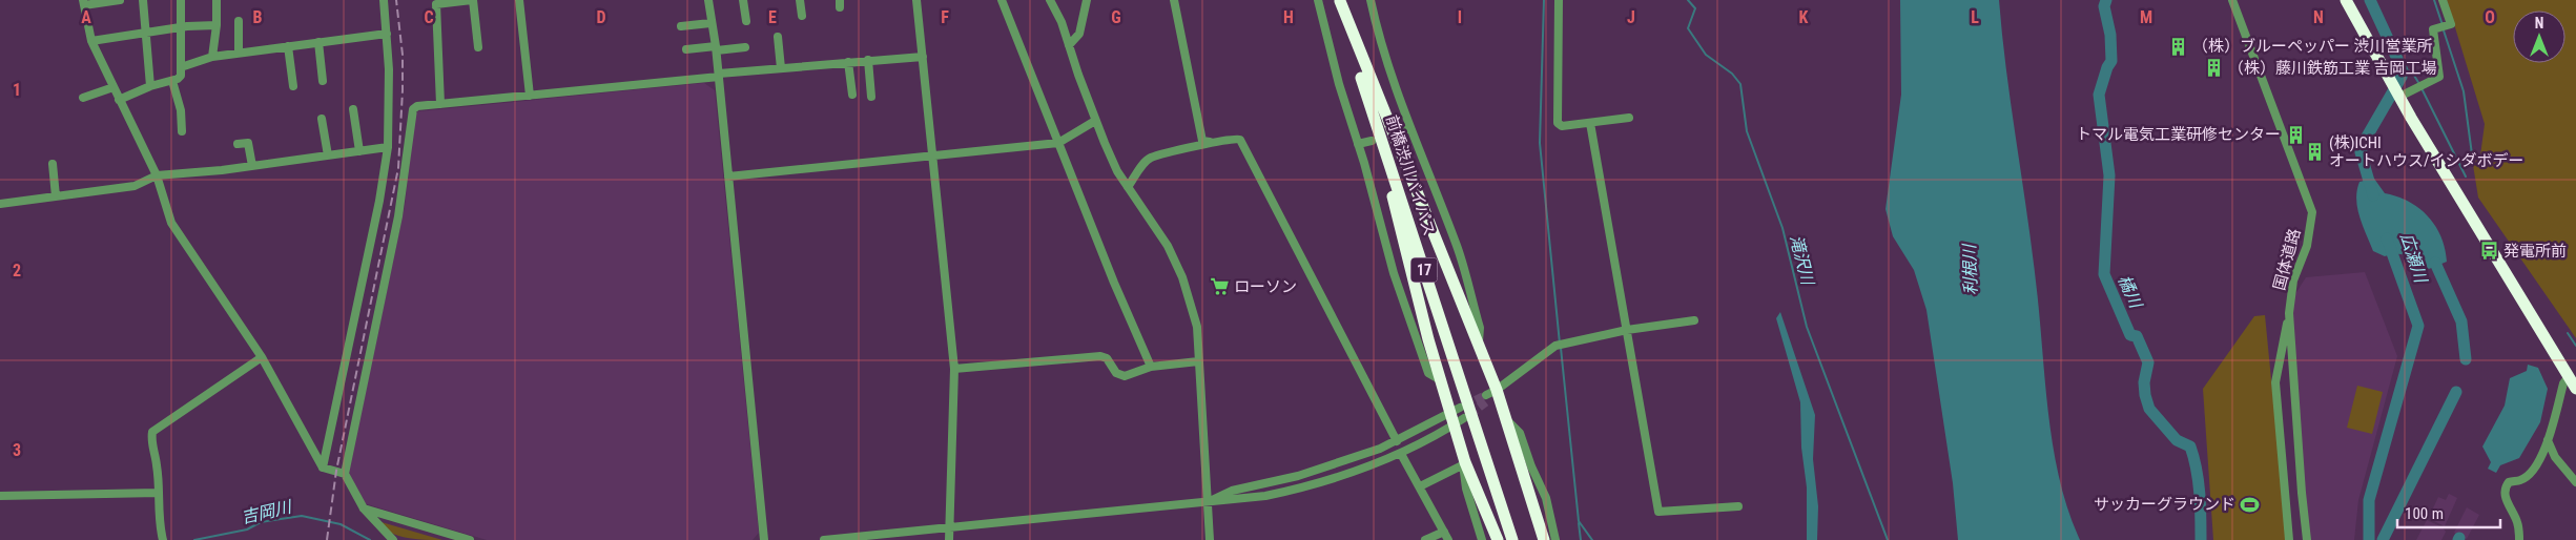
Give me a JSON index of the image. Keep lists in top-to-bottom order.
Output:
{
  "streets": {
    "highway": ["前橋渋川バイパス", "17"],
    "street": ["国体道路"]
  },
  "water": [
    "広瀬川",
    "滝沢川",
    "利根川",
    "橘川",
    "吉岡川"
  ],
  "places": {
    "building": [
      "（株）ブルーペッパー 渋川営業所",
      "（株）藤川鉄筋工業 吉岡工場",
      "トマル電気工業研修センター",
      "(株)ICHI オートハウス/イシダボデー"
    ],
    "bus stop": ["発電所前"],
    "supermarket": ["ローソン"],
    "sports": ["サッカーグラウンド"]
  },
  "scale_bar": "100 m",
  "north": "top",
  "grid": {
    "columns": [
      "A",
      "B",
      "C",
      "D",
      "E",
      "F",
      "G",
      "H",
      "I",
      "J",
      "K",
      "L",
      "M",
      "N",
      "O"
    ],
    "rows": ["1", "2", "3"]
  }
}
